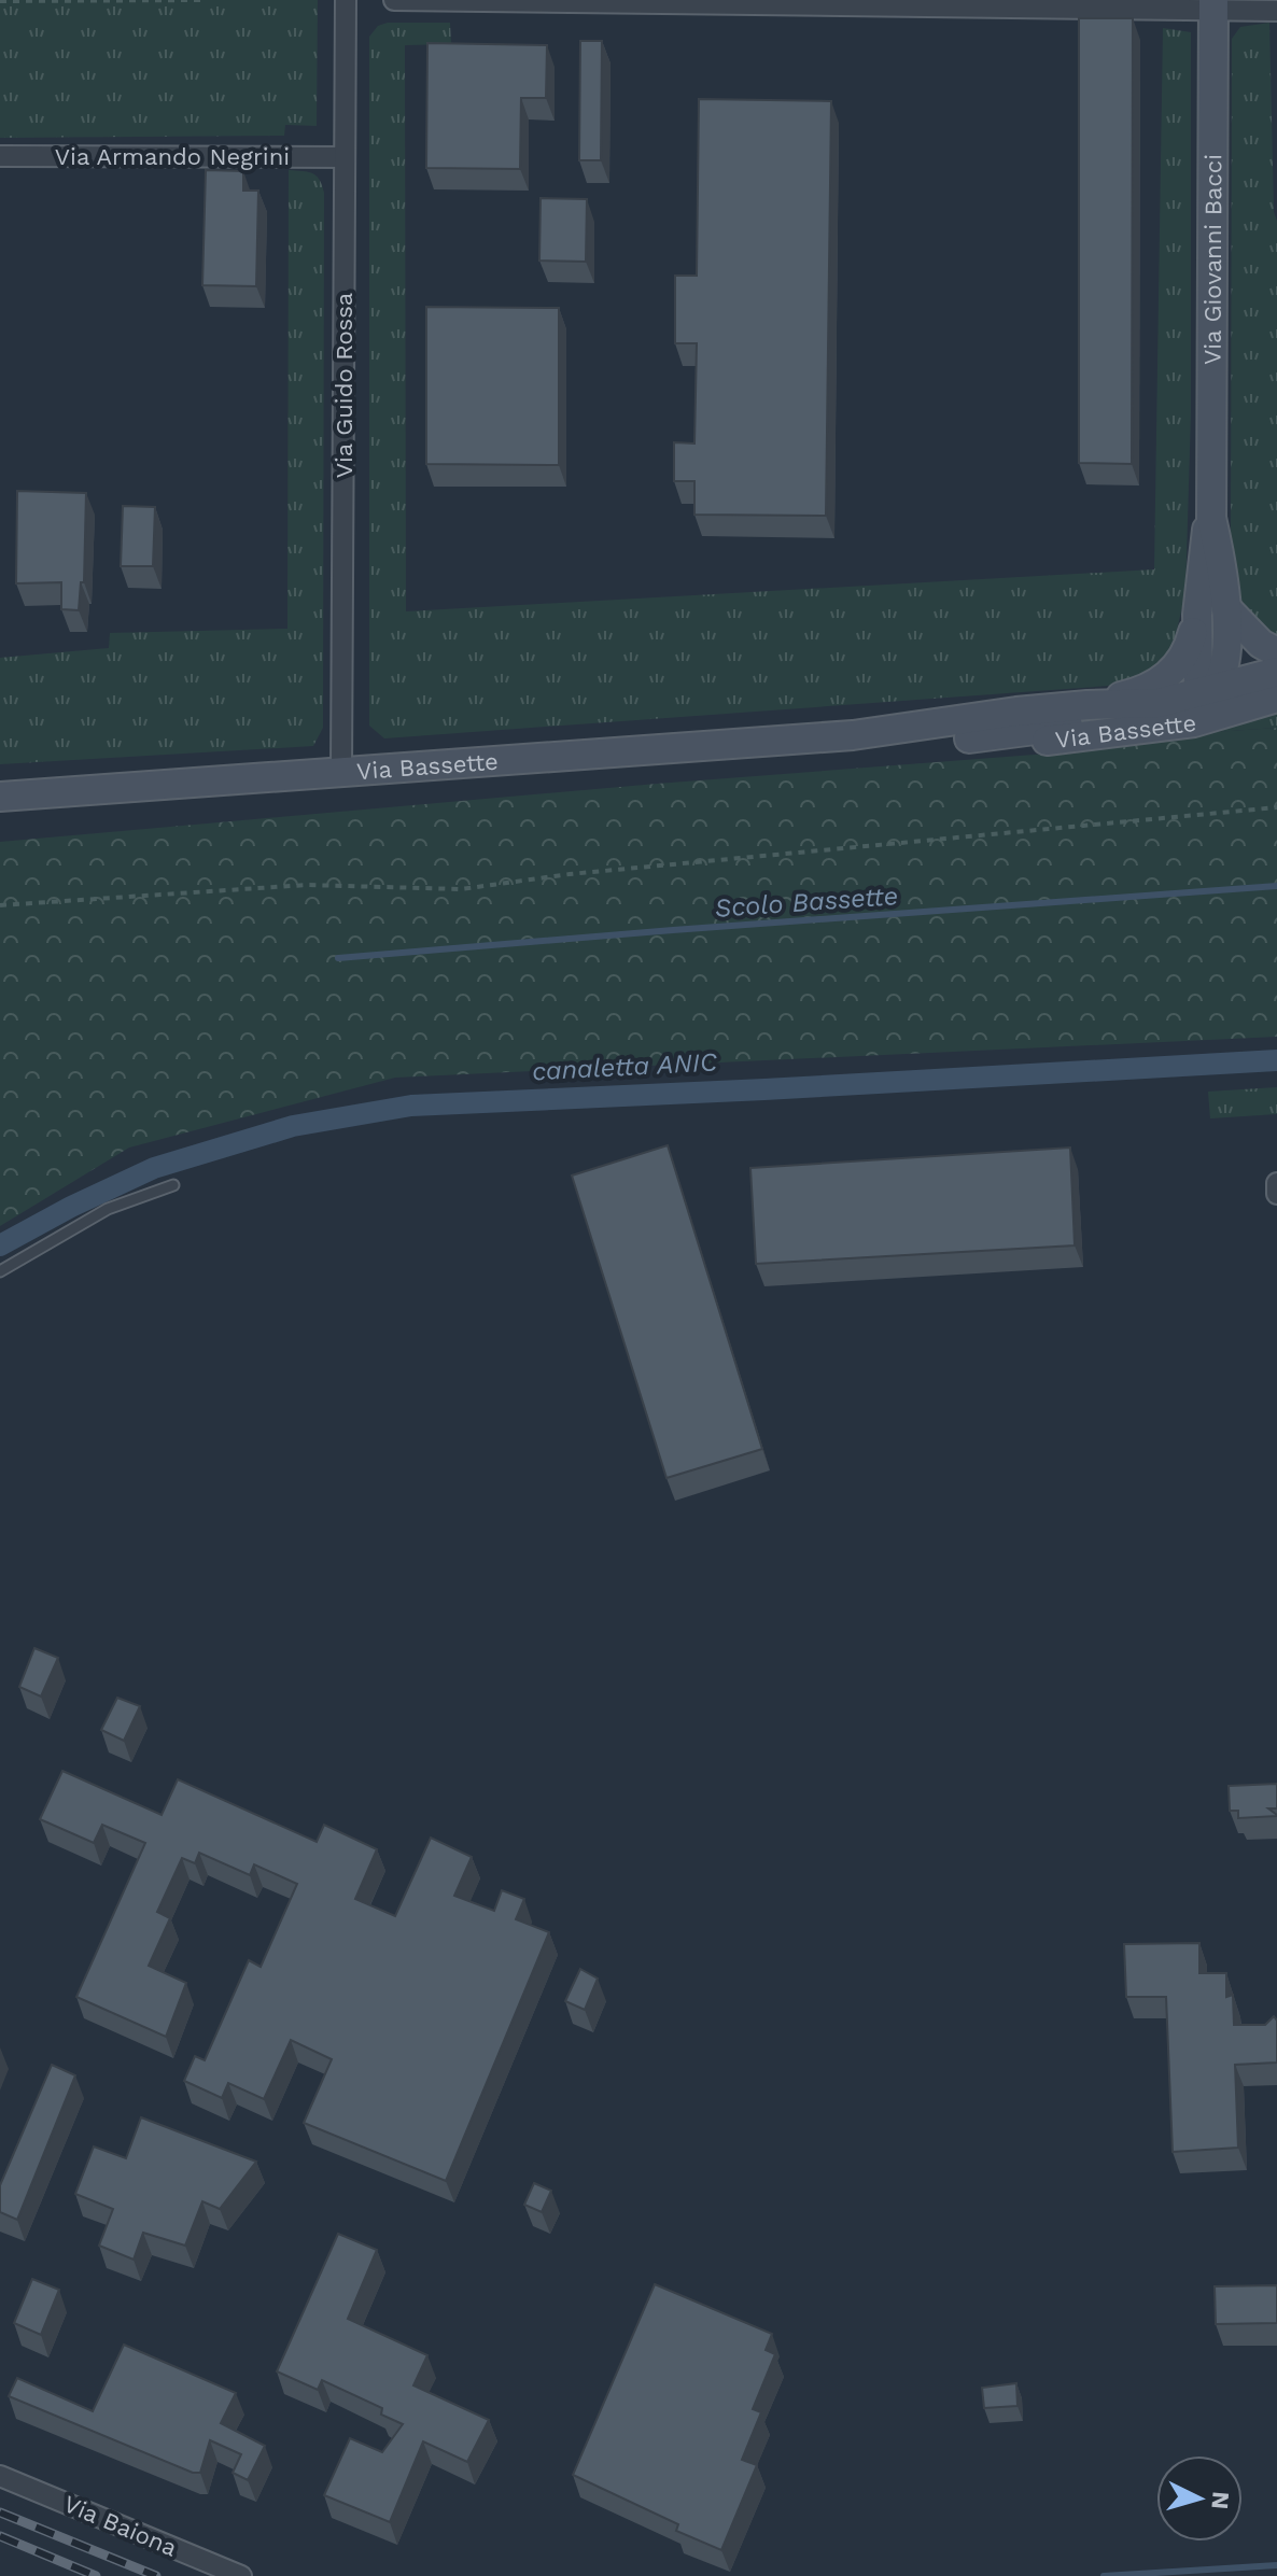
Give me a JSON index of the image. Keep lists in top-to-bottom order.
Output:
{
  "streets": {
    "main road": ["Via Giovanni Bacci", "Via Bassette"],
    "street": ["Via Armando Negrini", "Via Guido Rossa", "Via Baiona"]
  },
  "crossings": [
    ["Via Armando Negrini", "Via Guido Rossa"],
    ["Via Giovanni Bacci", "Via Bassette"],
    ["Via Guido Rossa", "Via Bassette"]
  ],
  "water": ["Scolo Bassette", "canaletta ANIC"],
  "north": "right"
}
